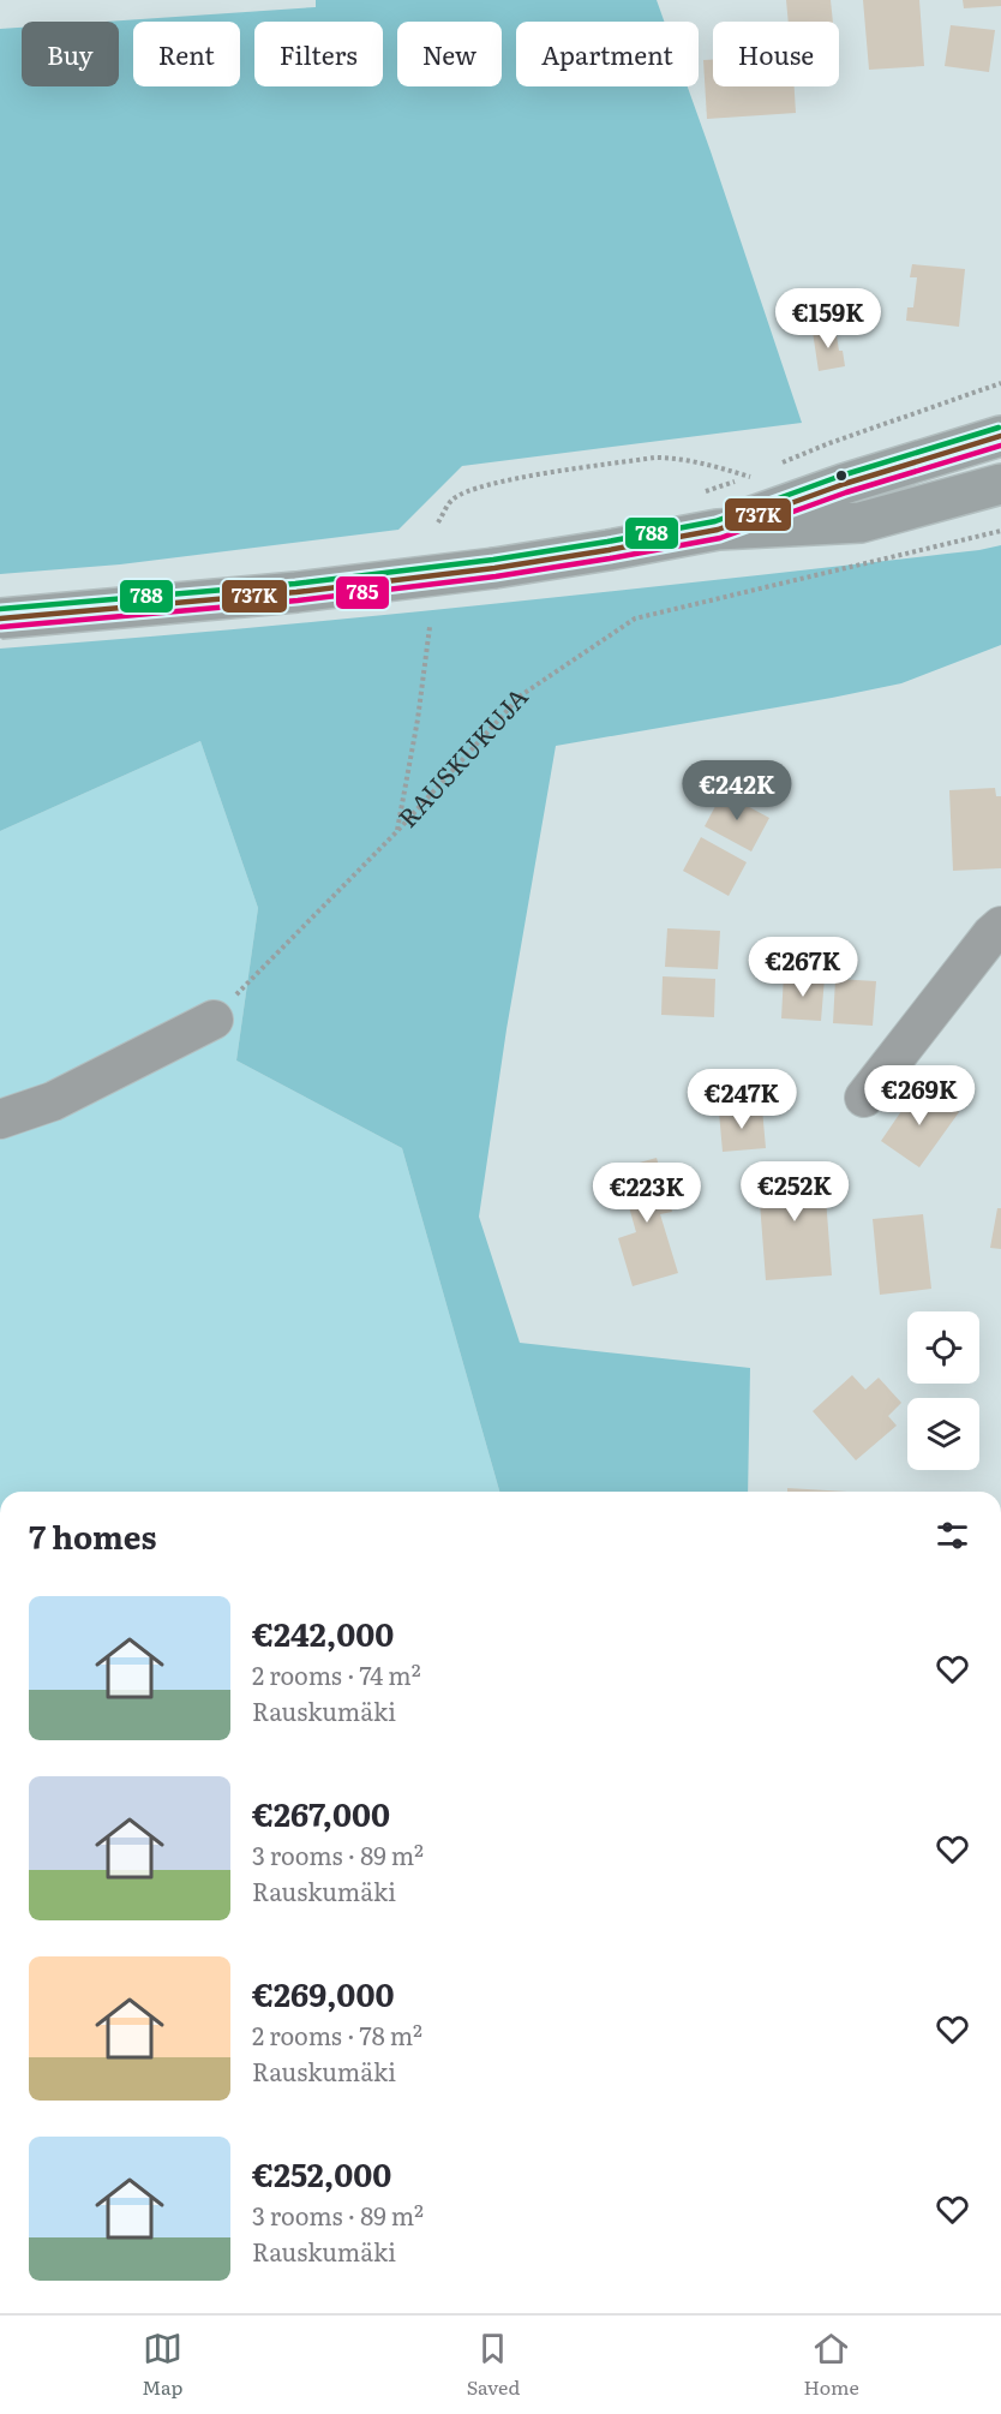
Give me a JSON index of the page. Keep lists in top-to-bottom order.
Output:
{
  "streets": {
    "path": ["RAUSKUKUJA"]
  },
  "lines": ["transit line 788", "transit line 737K", "transit line 785"],
  "page": {
    "chip": [
      "Buy",
      "Rent",
      "Filters",
      "New",
      "Apartment",
      "House"
    ],
    "price": [
      "€159K",
      "€242K",
      "€267K",
      "€269K",
      "€247K",
      "€252K",
      "€223K"
    ],
    "heading": "7 homes",
    "list": [
      {
        "name": "€242,000",
        "note": "2 rooms · 74 m² · Rauskumäki"
      },
      {
        "name": "€267,000",
        "note": "3 rooms · 89 m² · Rauskumäki"
      },
      {
        "name": "€269,000",
        "note": "2 rooms · 78 m² · Rauskumäki"
      },
      {
        "name": "€252,000",
        "note": "3 rooms · 89 m² · Rauskumäki"
      }
    ],
    "tabs": ["Map", "Saved", "Home"]
  }
}
